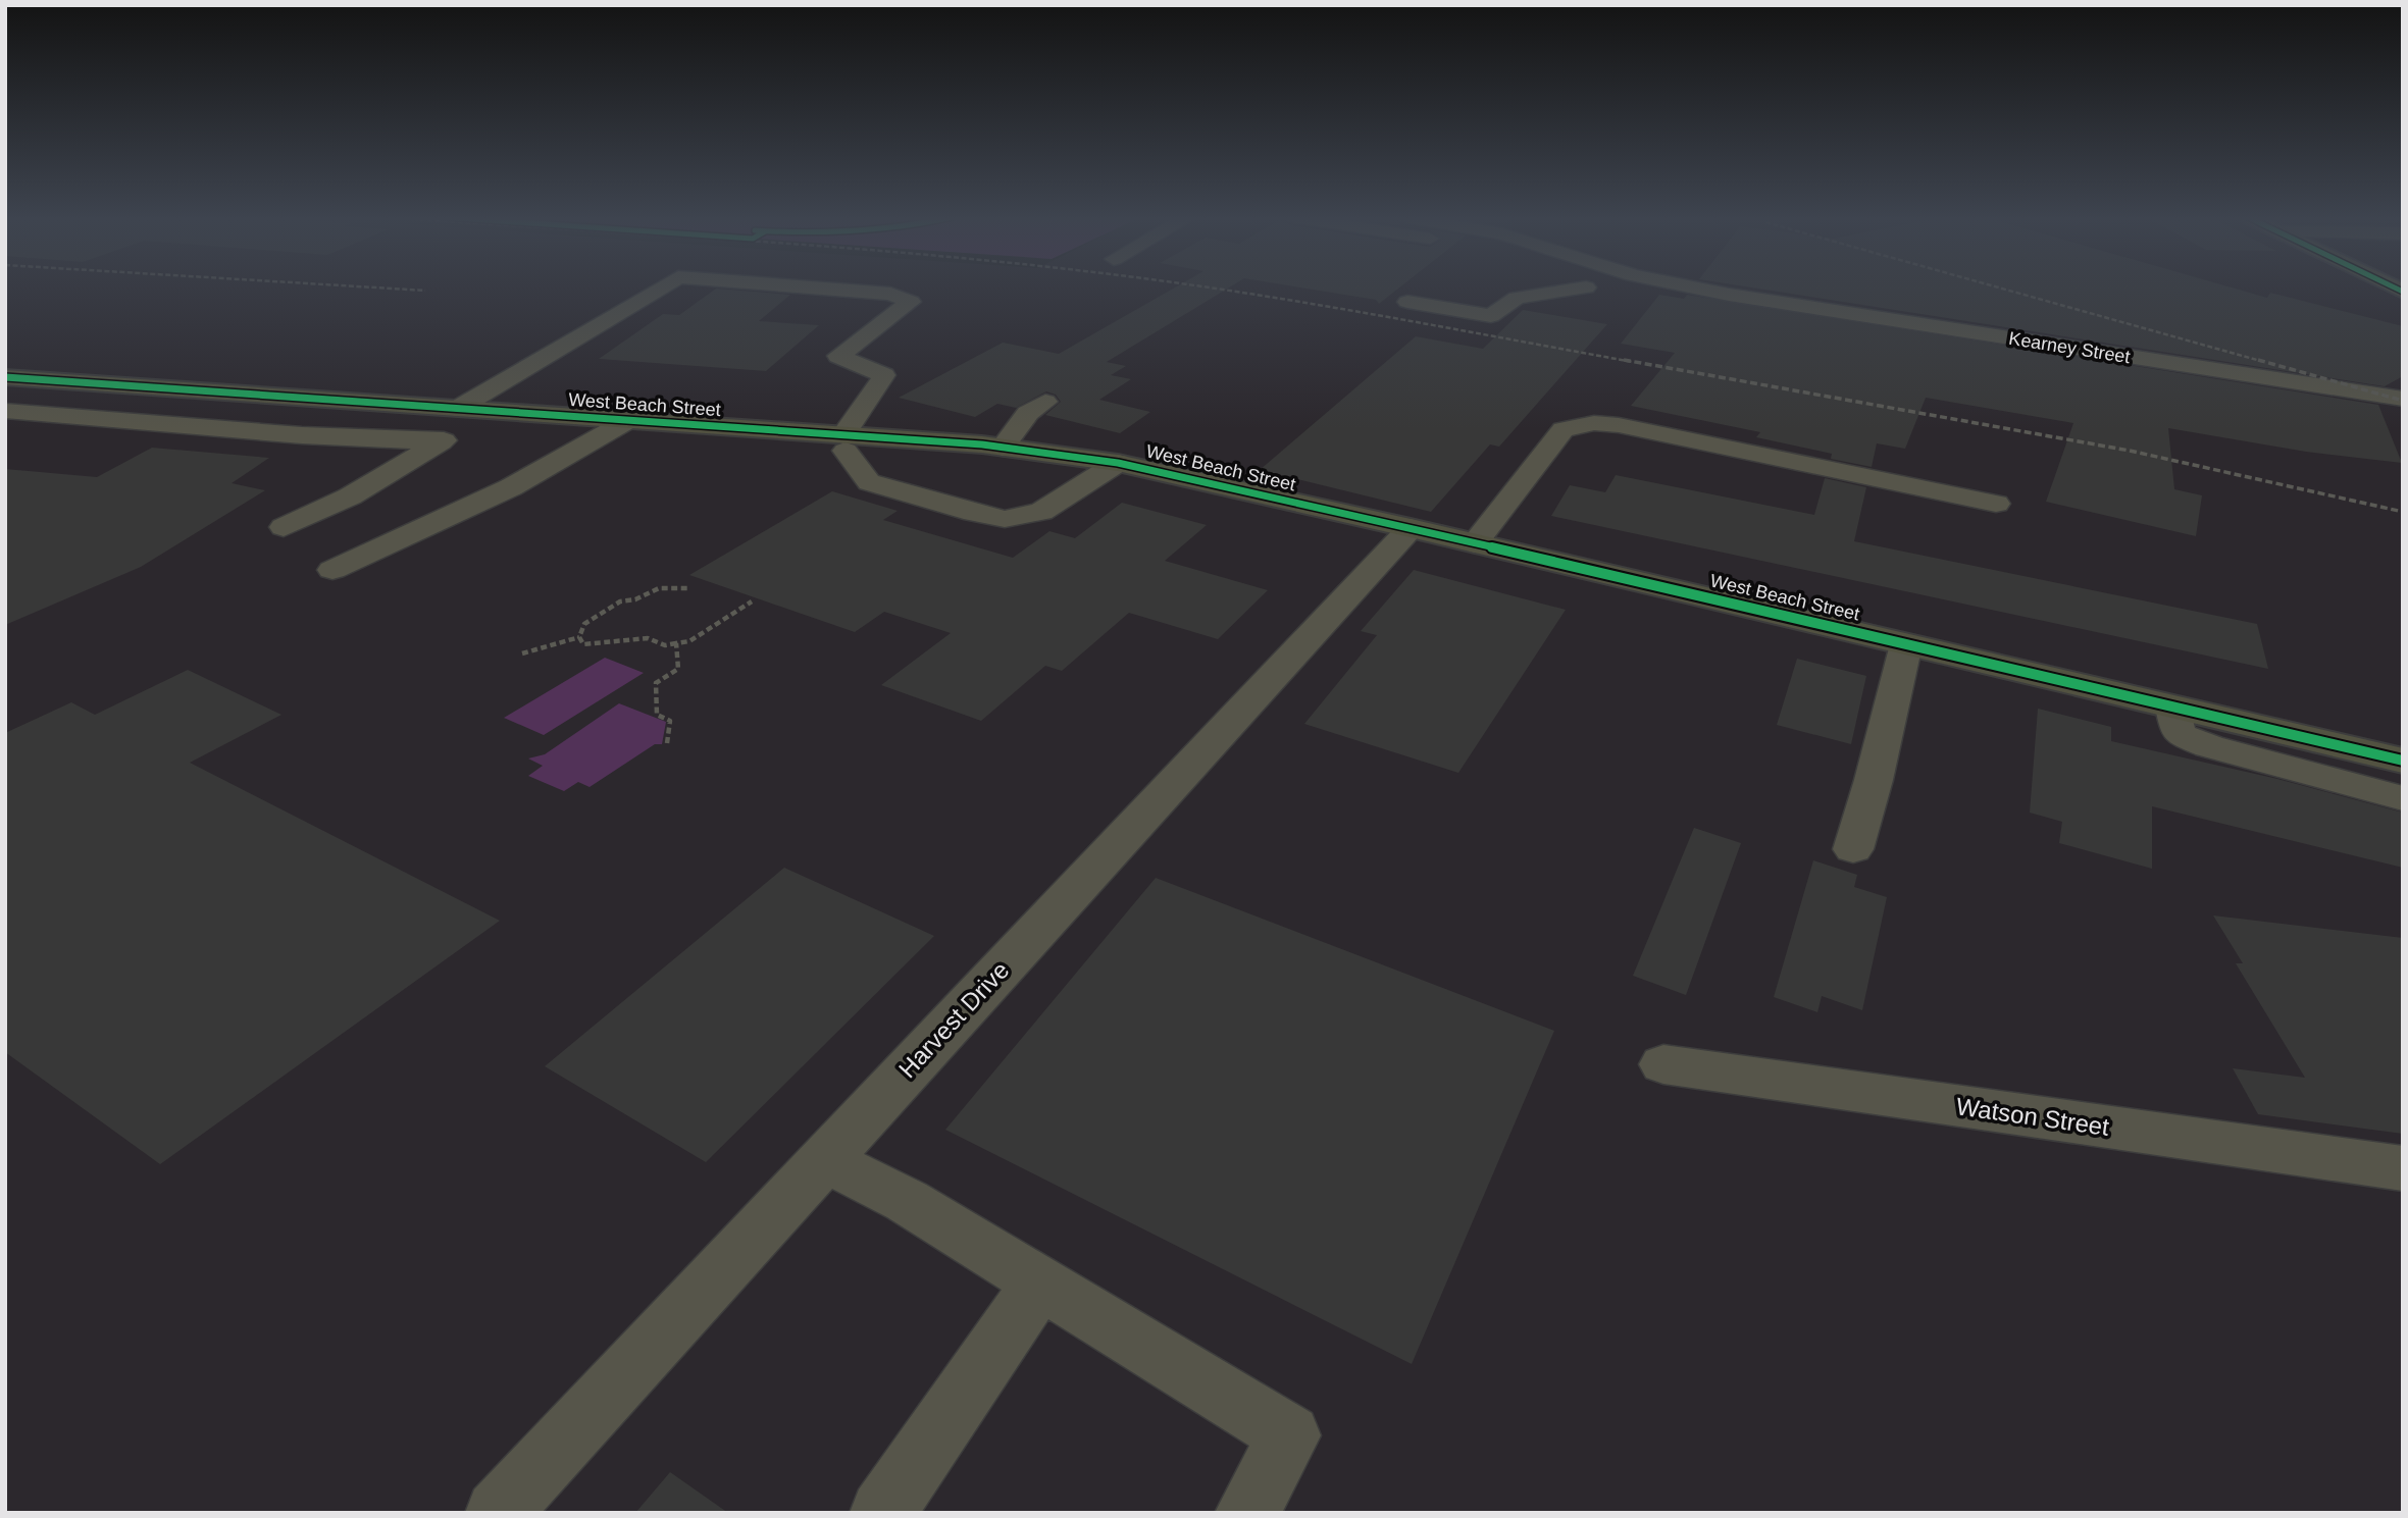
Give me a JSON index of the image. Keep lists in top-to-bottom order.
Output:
{
  "streets": {
    "main road": ["West Beach Street"],
    "street": ["Kearney Street", "Harvest Drive", "Watson Street"]
  },
  "crossings": [
    ["West Beach Street", "Harvest Drive"]
  ]
}
